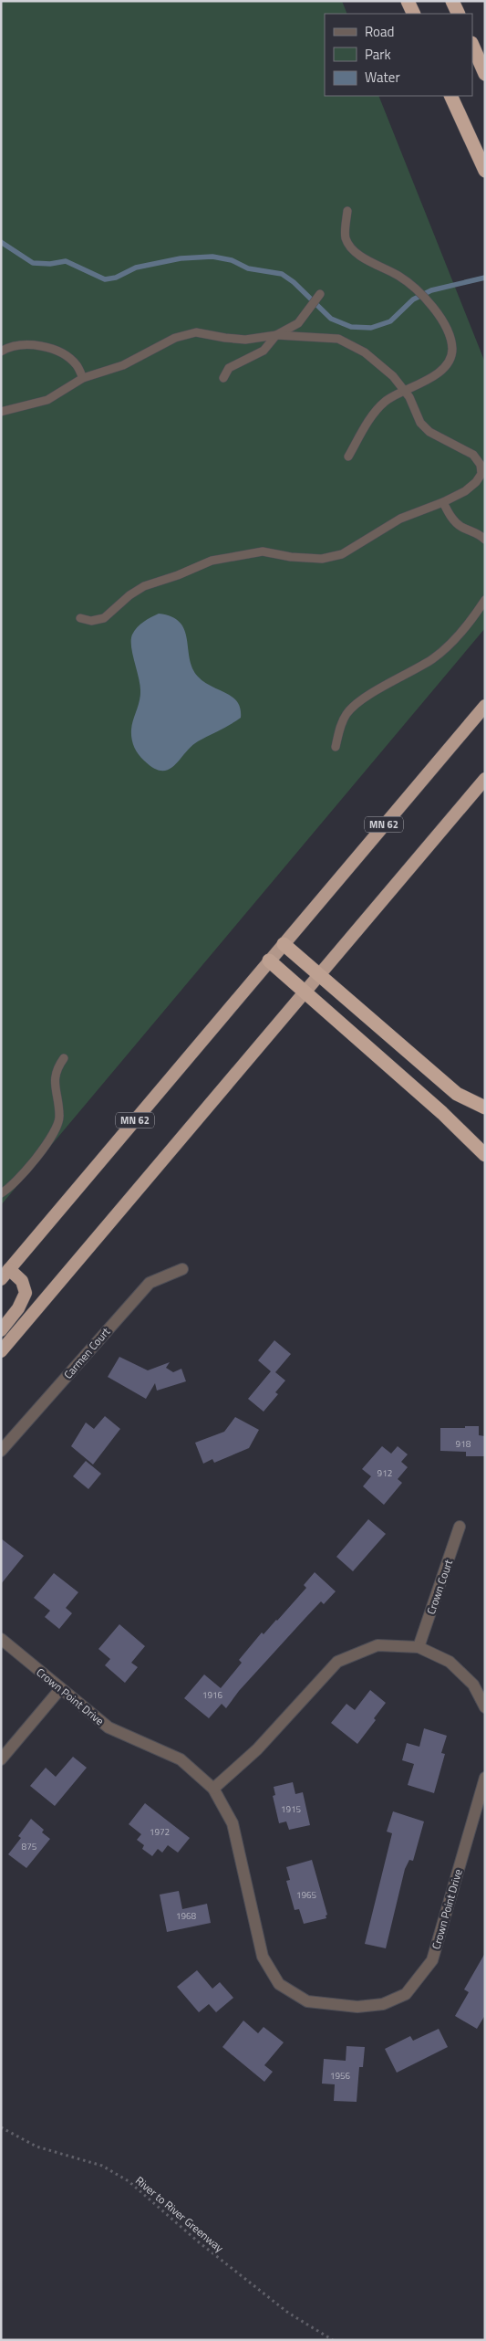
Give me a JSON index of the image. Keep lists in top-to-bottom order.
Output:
{
  "streets": {
    "highway": ["MN 62"],
    "street": ["Carmen Court", "Crown Court", "Crown Point Drive"],
    "path": ["River to River Greenway"]
  },
  "house_numbers": [
    "918",
    "912",
    "1916",
    "1915",
    "1972",
    "875",
    "1965",
    "1968",
    "1956"
  ],
  "legend": ["Road", "Park", "Water"]
}
